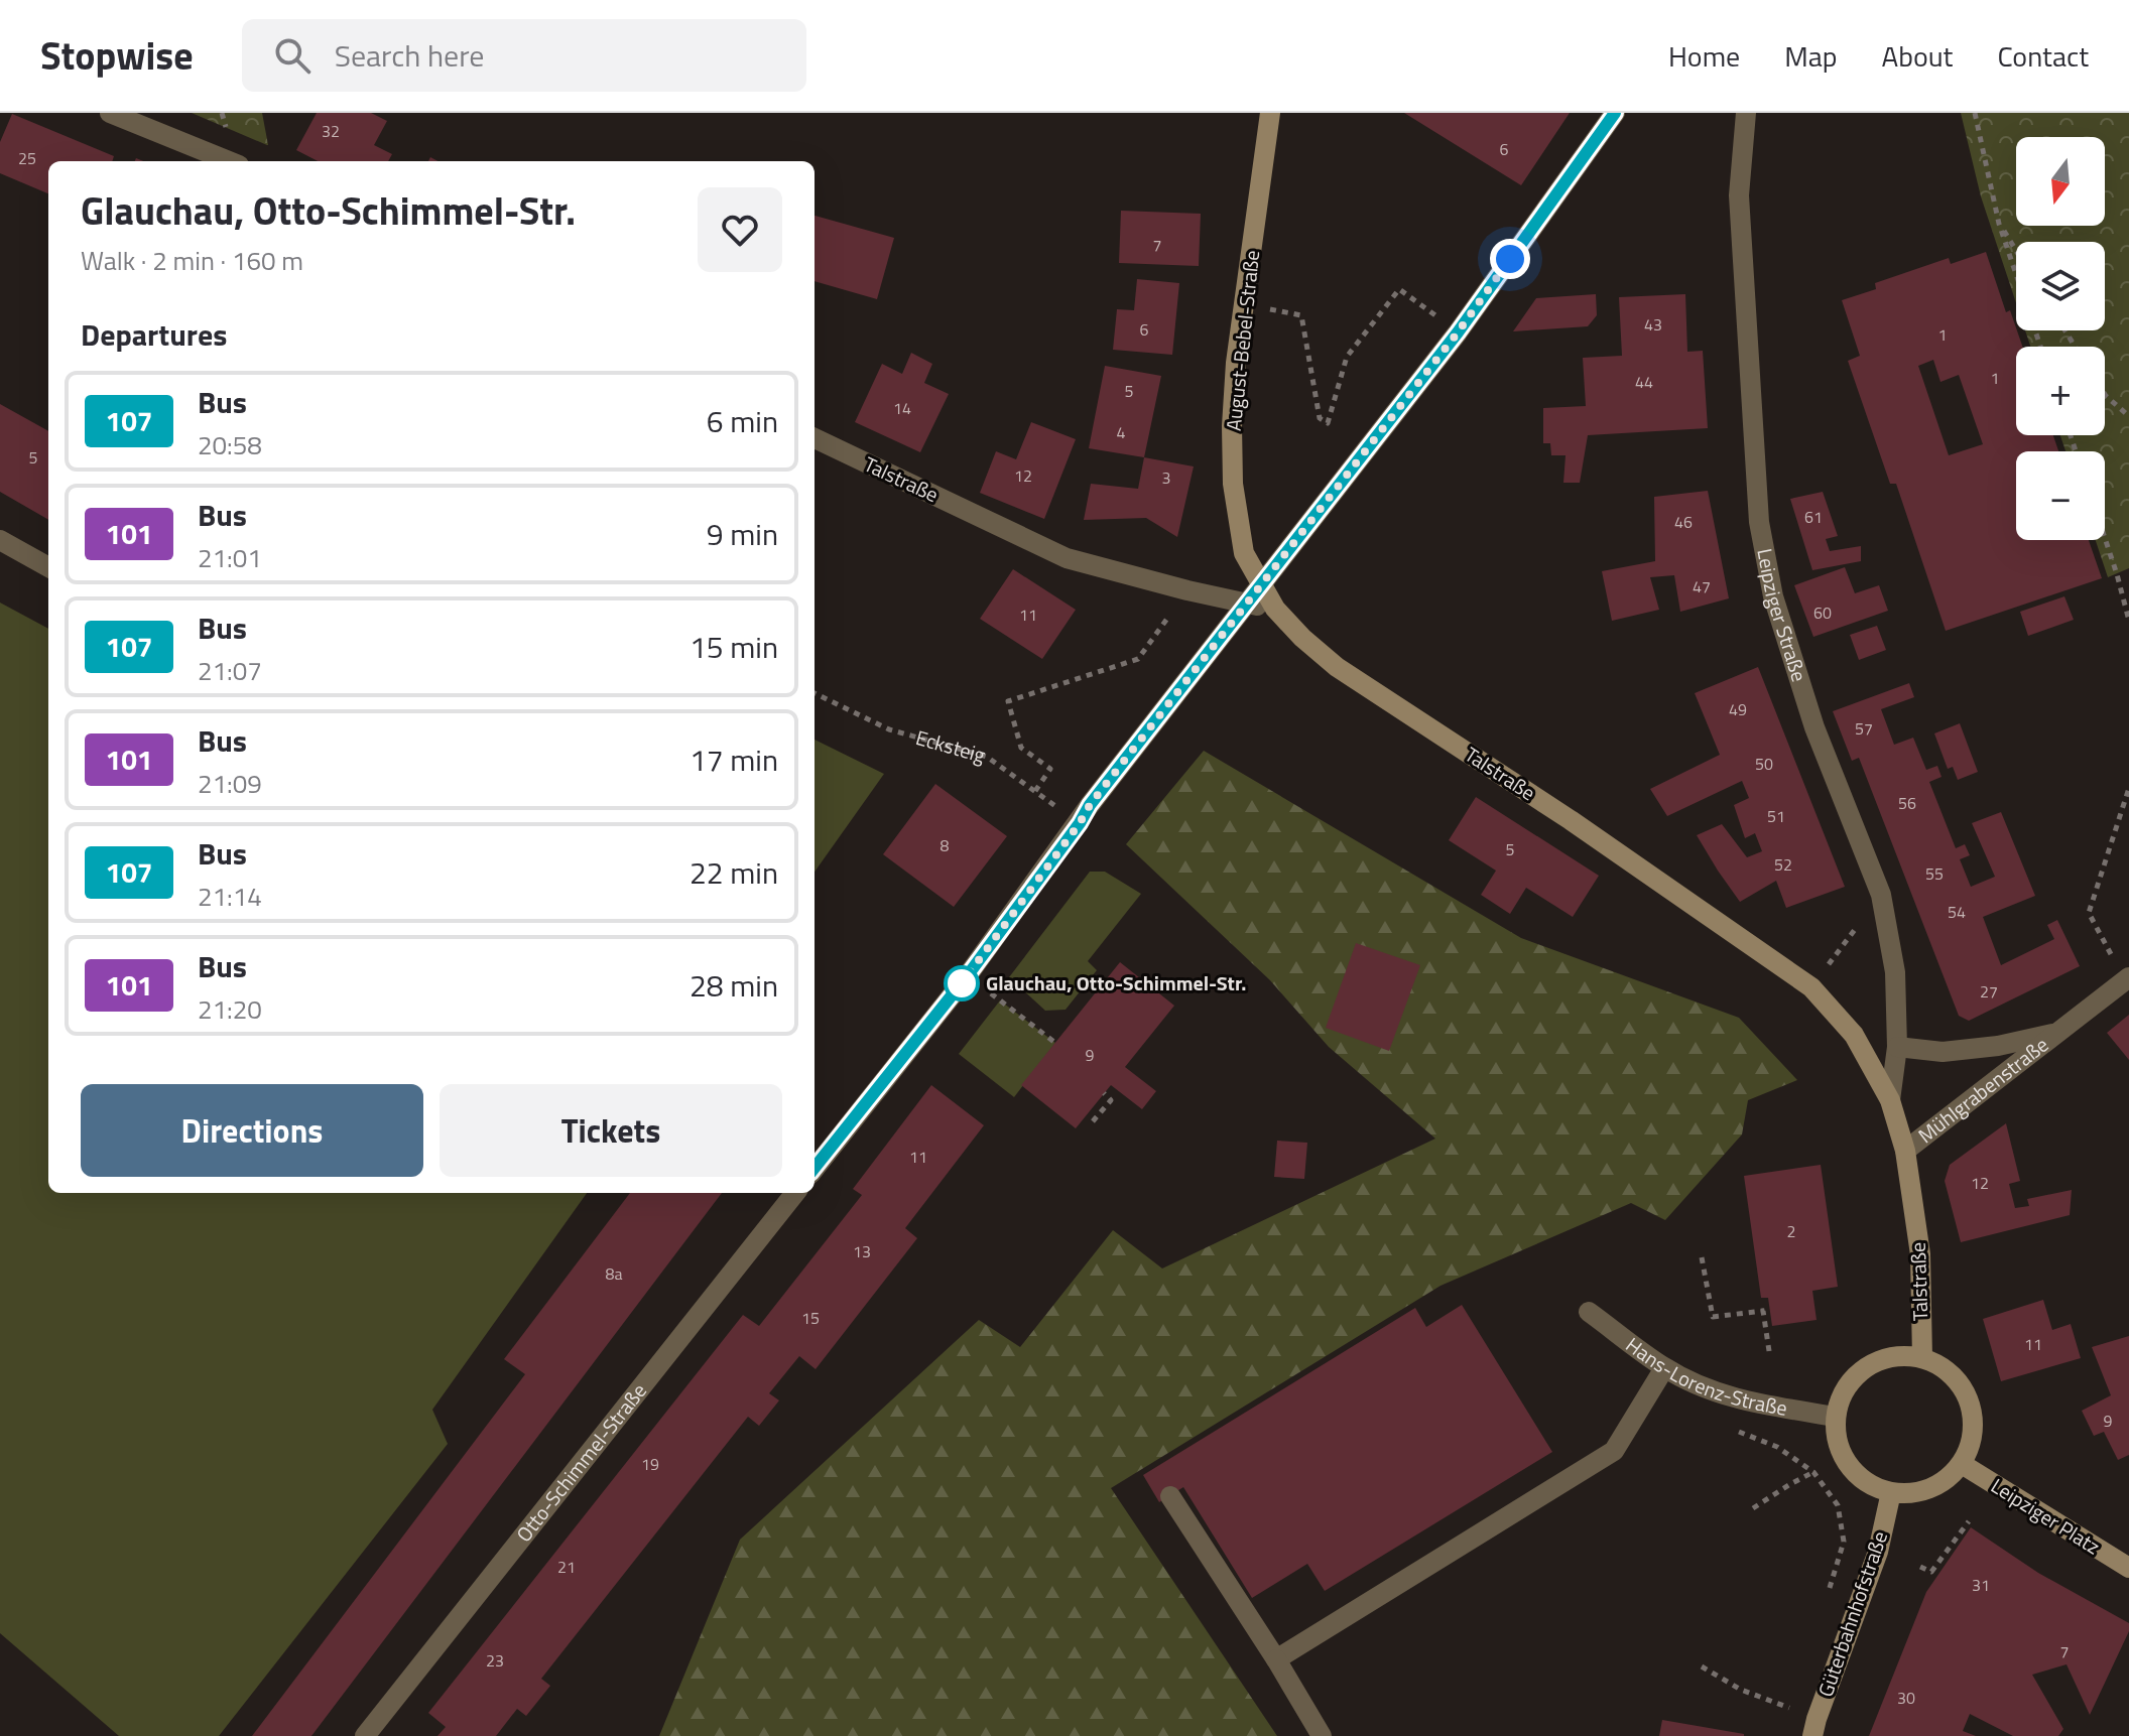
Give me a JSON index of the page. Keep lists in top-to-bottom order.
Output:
{
  "streets": {
    "street": [
      "August-Bebel-Straße",
      "Talstraße",
      "Leipziger Straße",
      "Mühlgrabenstraße",
      "Hans-Lorenz-Straße",
      "Otto-Schimmel-Straße",
      "Leipziger Platz",
      "Güterbahnhofstraße"
    ],
    "path": ["Ecksteig"]
  },
  "crossings": [
    ["August-Bebel-Straße", "Talstraße"],
    ["Talstraße", "Leipziger Straße"],
    ["Talstraße", "Mühlgrabenstraße"],
    ["Talstraße", "Hans-Lorenz-Straße"],
    ["Talstraße", "Leipziger Platz"],
    ["Talstraße", "Güterbahnhofstraße"],
    ["Leipziger Straße", "Mühlgrabenstraße"],
    ["Hans-Lorenz-Straße", "Leipziger Platz"],
    ["Hans-Lorenz-Straße", "Güterbahnhofstraße"],
    ["Leipziger Platz", "Güterbahnhofstraße"]
  ],
  "places": ["Glauchau, Otto-Schimmel-Str."],
  "lines": ["bus line 107"],
  "house_numbers": [
    "32",
    "6",
    "25",
    "7",
    "43",
    "6",
    "1",
    "1",
    "44",
    "5",
    "14",
    "4",
    "5",
    "12",
    "3",
    "61",
    "46",
    "47",
    "60",
    "11",
    "49",
    "57",
    "50",
    "56",
    "51",
    "8",
    "5",
    "52",
    "55",
    "54",
    "27",
    "9",
    "11",
    "12",
    "2",
    "13",
    "8a",
    "15",
    "11",
    "9",
    "19",
    "21",
    "31",
    "7",
    "23",
    "30"
  ],
  "north": "bottom",
  "page": {
    "header": "Stopwise",
    "search": "Search here",
    "nav": [
      "Home",
      "Map",
      "About",
      "Contact"
    ],
    "map_buttons": ["+", "−"],
    "heading": [
      ["Glauchau, Otto-Schimmel-Str.", "Walk · 2 min · 160 m"],
      "Departures"
    ],
    "list": [
      {
        "mark": "107",
        "name": "Bus",
        "note": "20:58",
        "value": "6 min"
      },
      {
        "mark": "101",
        "name": "Bus",
        "note": "21:01",
        "value": "9 min"
      },
      {
        "mark": "107",
        "name": "Bus",
        "note": "21:07",
        "value": "15 min"
      },
      {
        "mark": "101",
        "name": "Bus",
        "note": "21:09",
        "value": "17 min"
      },
      {
        "mark": "107",
        "name": "Bus",
        "note": "21:14",
        "value": "22 min"
      },
      {
        "mark": "101",
        "name": "Bus",
        "note": "21:20",
        "value": "28 min"
      }
    ],
    "buttons": ["Directions", "Tickets"]
  }
}
